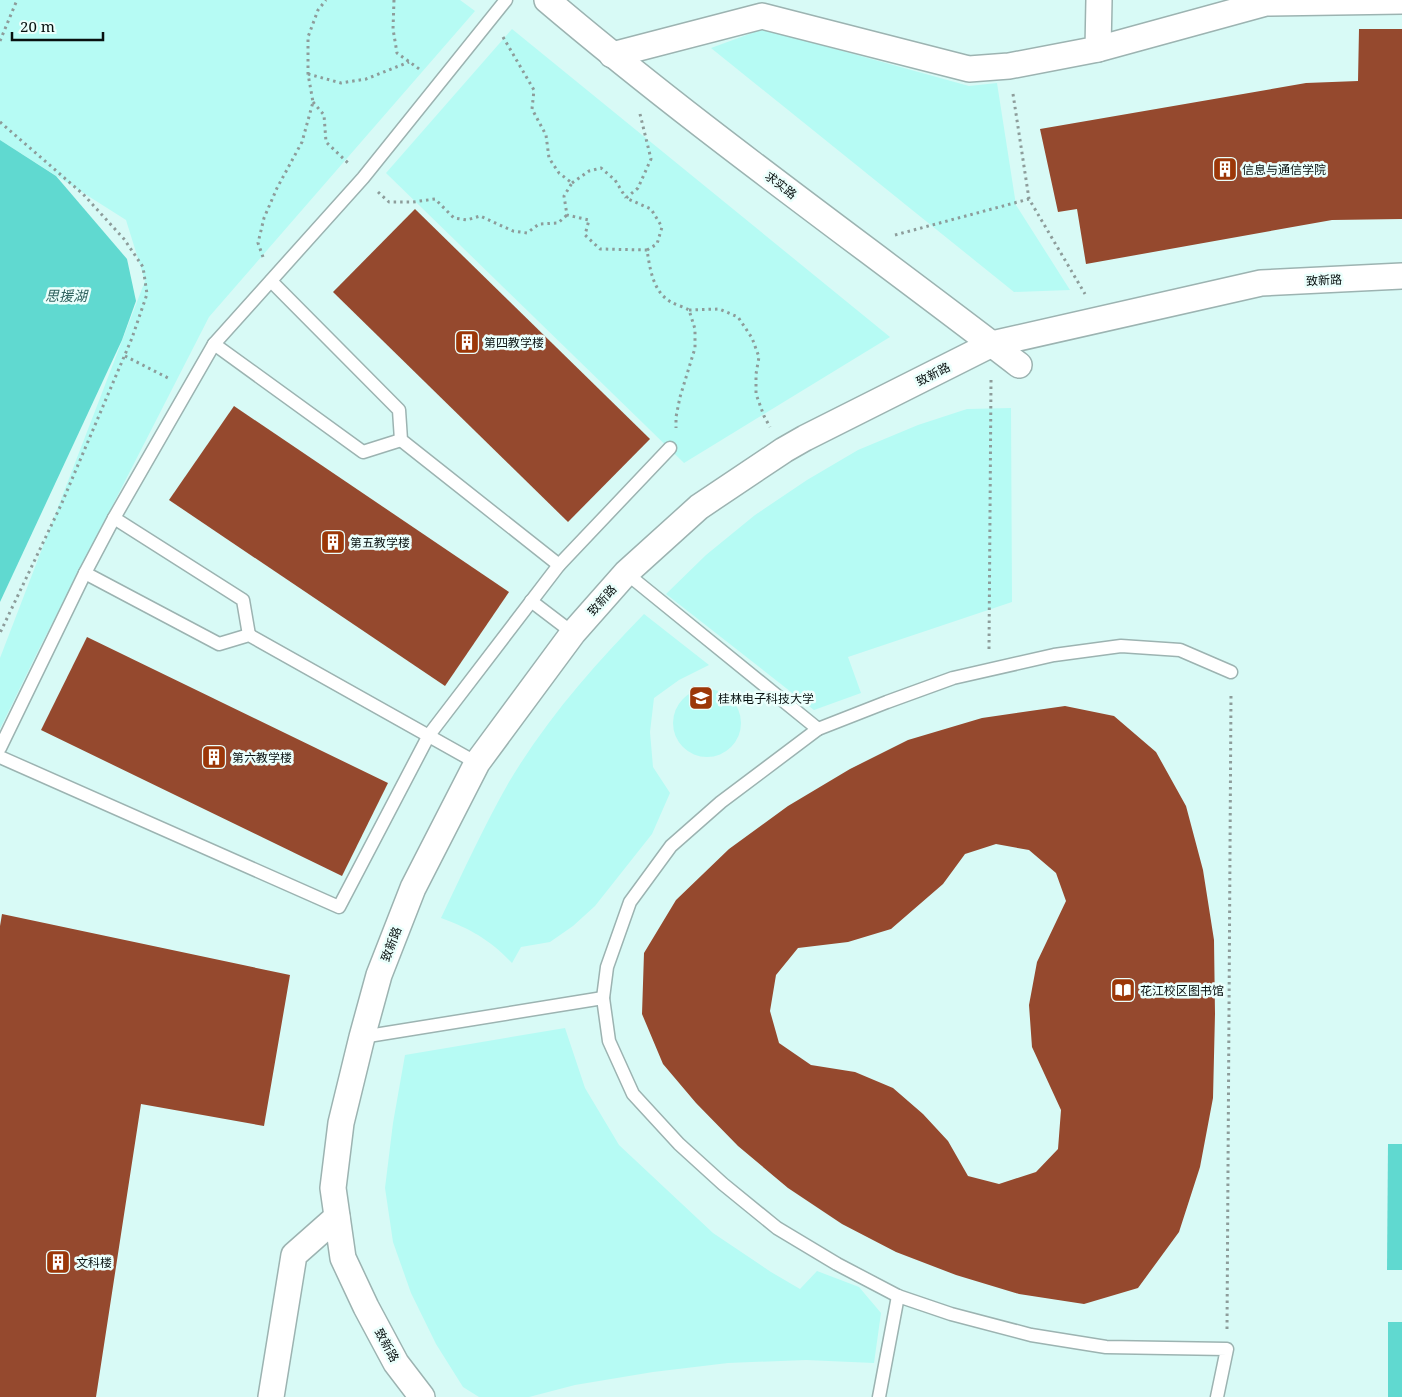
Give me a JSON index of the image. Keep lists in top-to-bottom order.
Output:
{
  "streets": {
    "street": ["求实路", "致新路"]
  },
  "crossings": [
    ["求实路", "致新路"]
  ],
  "water": ["思援湖"],
  "places": {
    "building": [
      "信息与通信学院",
      "第四教学楼",
      "第五教学楼",
      "第六教学楼",
      "文科楼"
    ],
    "school or university": ["桂林电子科技大学"],
    "library": ["花江校区图书馆"]
  },
  "scale_bar": "20 m"
}
